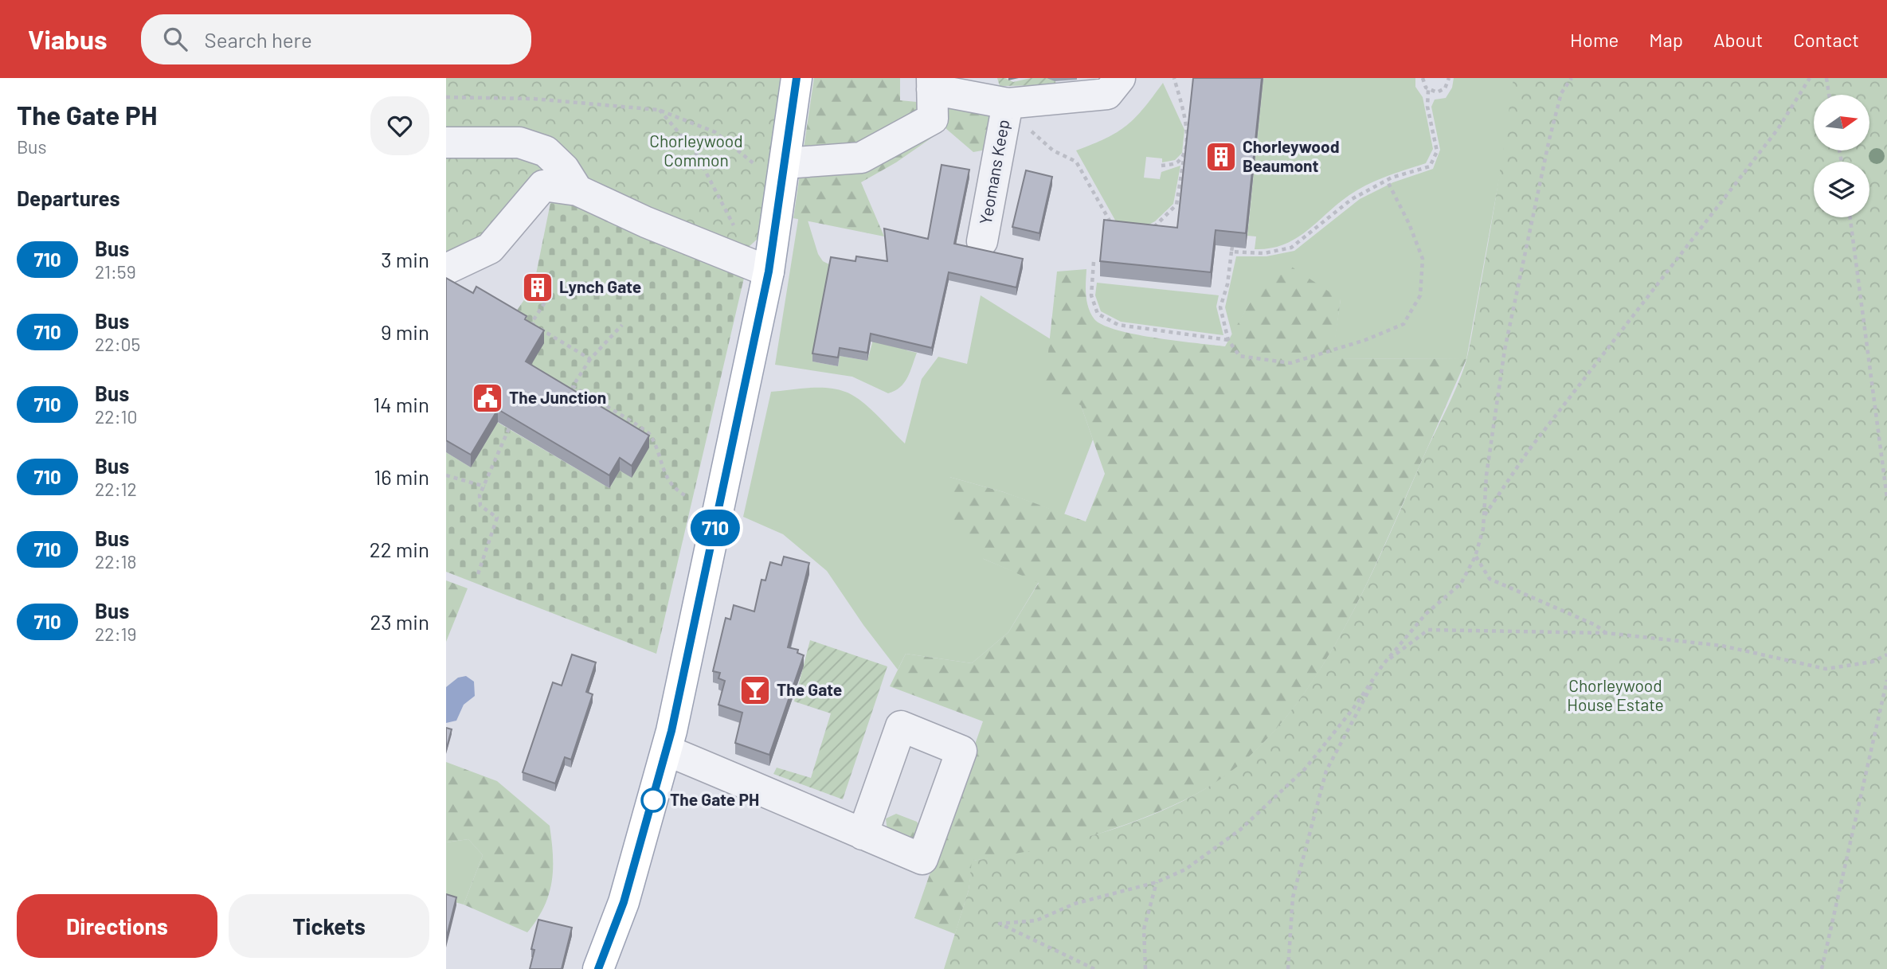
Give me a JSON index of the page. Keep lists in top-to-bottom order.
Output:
{
  "streets": {
    "street": ["Yeomans Keep"]
  },
  "parks": ["Chorleywood Common", "Chorleywood House Estate"],
  "places": {
    "building": ["Chorleywood Beaumont", "Lynch Gate"],
    "public building": ["The Junction"],
    "bar": ["The Gate"],
    "other": ["The Gate PH"]
  },
  "lines": ["bus line 710"],
  "north": "right",
  "page": {
    "header": "Viabus",
    "search": "Search here",
    "nav": [
      "Home",
      "Map",
      "About",
      "Contact"
    ],
    "heading": [
      ["The Gate PH", "Bus"],
      "Departures"
    ],
    "on_map": "710",
    "list": [
      {
        "mark": "710",
        "name": "Bus",
        "note": "21:59",
        "value": "3 min"
      },
      {
        "mark": "710",
        "name": "Bus",
        "note": "22:05",
        "value": "9 min"
      },
      {
        "mark": "710",
        "name": "Bus",
        "note": "22:10",
        "value": "14 min"
      },
      {
        "mark": "710",
        "name": "Bus",
        "note": "22:12",
        "value": "16 min"
      },
      {
        "mark": "710",
        "name": "Bus",
        "note": "22:18",
        "value": "22 min"
      },
      {
        "mark": "710",
        "name": "Bus",
        "note": "22:19",
        "value": "23 min"
      }
    ],
    "buttons": ["Directions", "Tickets"]
  }
}
